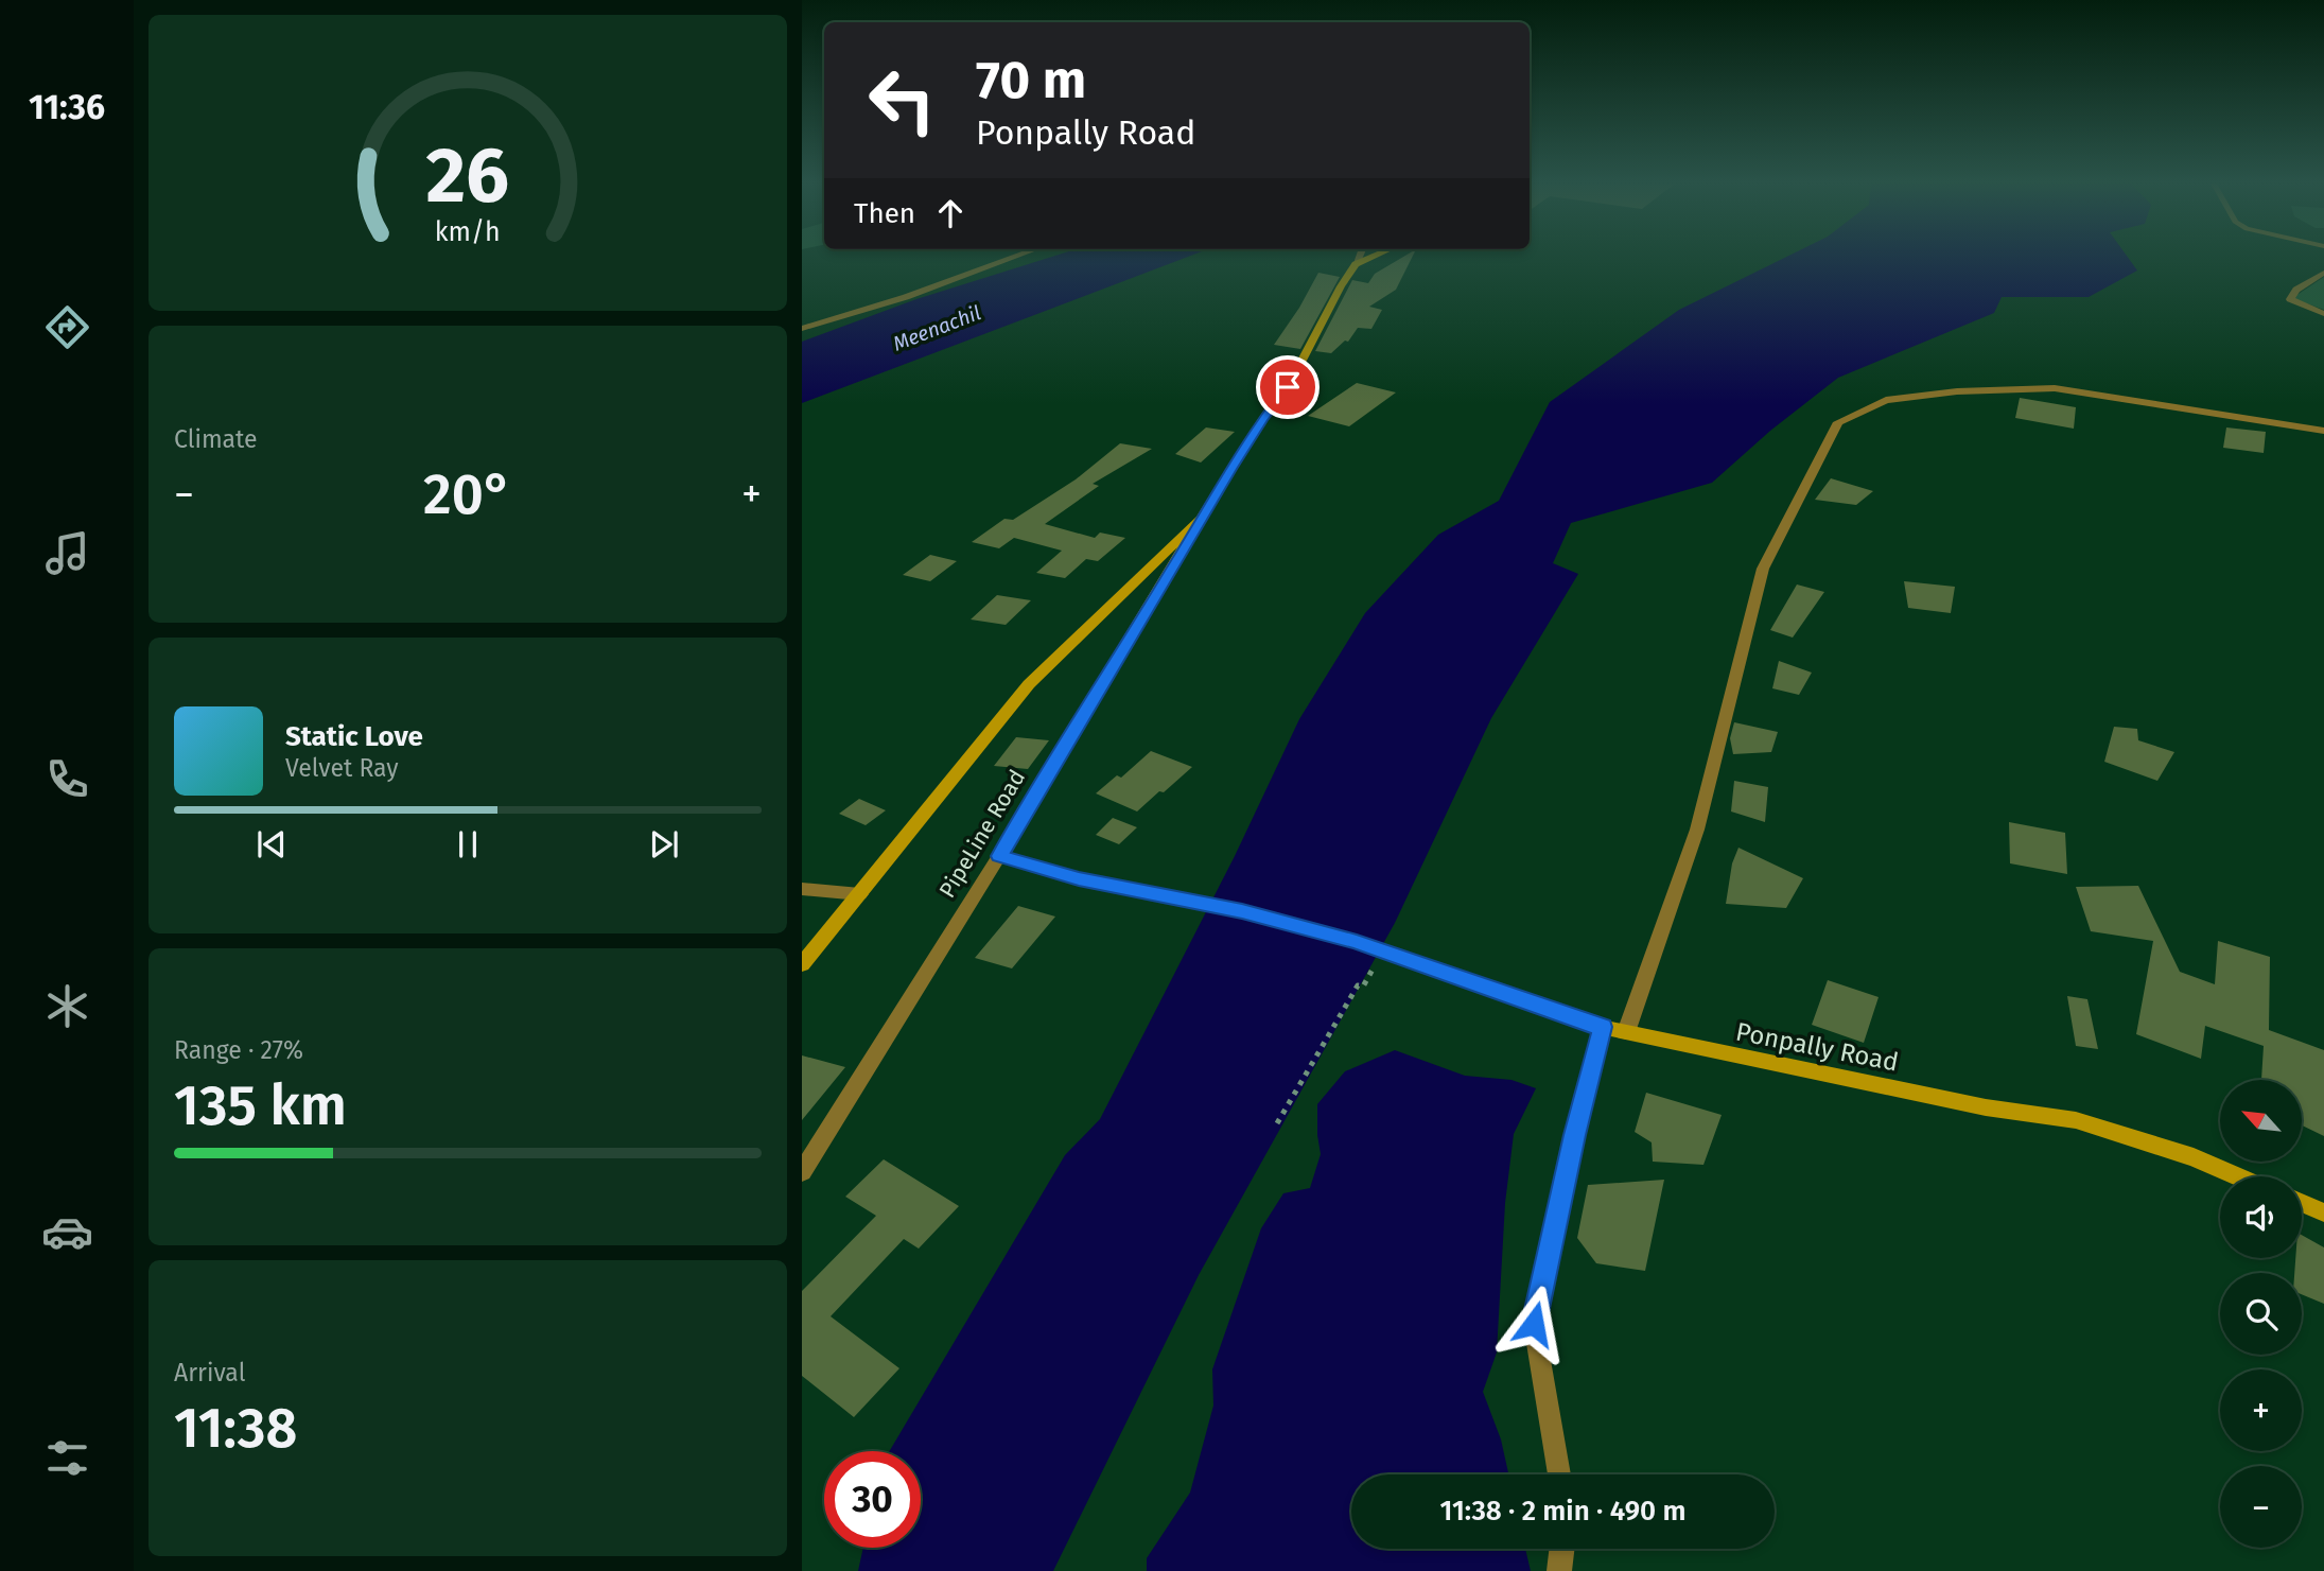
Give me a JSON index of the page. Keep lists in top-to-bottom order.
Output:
{
  "streets": {
    "main road": ["PipeLine Road", "Ponpally Road"]
  },
  "crossings": [
    ["PipeLine Road", "Ponpally Road"]
  ],
  "water": ["Meenachil"],
  "north": "top left",
  "page": {
    "tabs": "11:36",
    "turn": ["70 m", "Ponpally Road"],
    "then": "Then",
    "tile": [
      "Climate",
      ["Range · 27%", "135 km"],
      ["Arrival", "11:38"]
    ],
    "heat": ["−", "20°", "+"],
    "song": ["Static Love", "Velvet Ray"],
    "map_buttons": ["+", "−"],
    "limit": "30",
    "trip": "11:38 · 2 min · 490 m",
    "gauge": ["26", "km/h"]
  }
}
